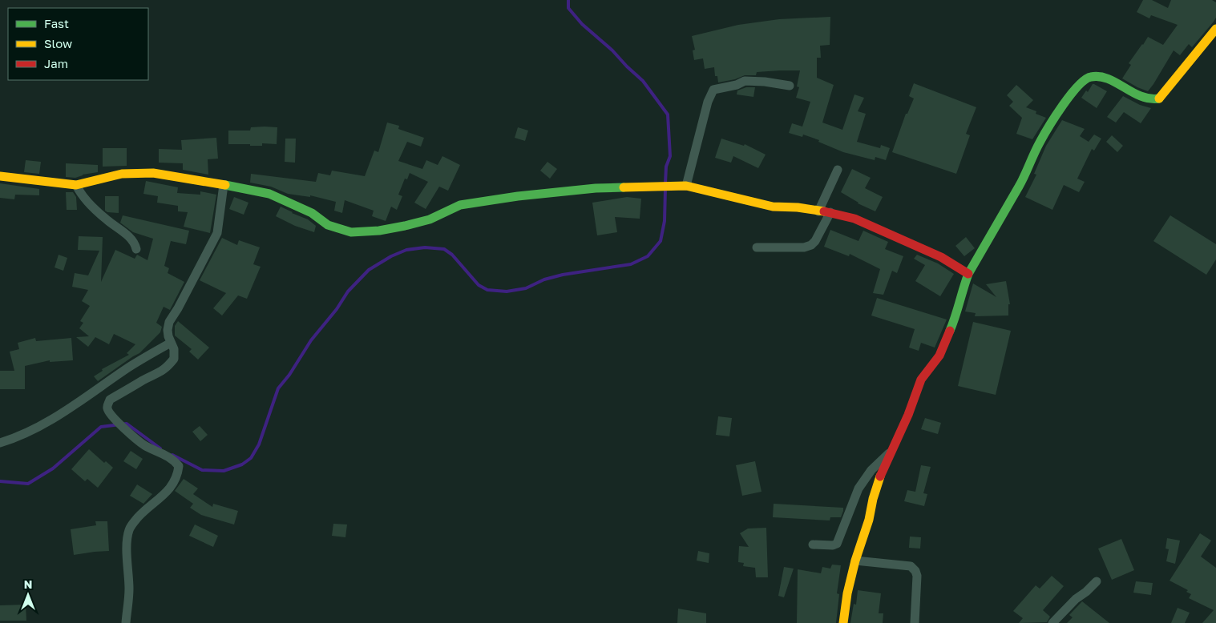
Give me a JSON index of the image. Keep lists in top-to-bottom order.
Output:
{
  "legend": ["Fast", "Slow", "Jam"],
  "north": "top"
}
